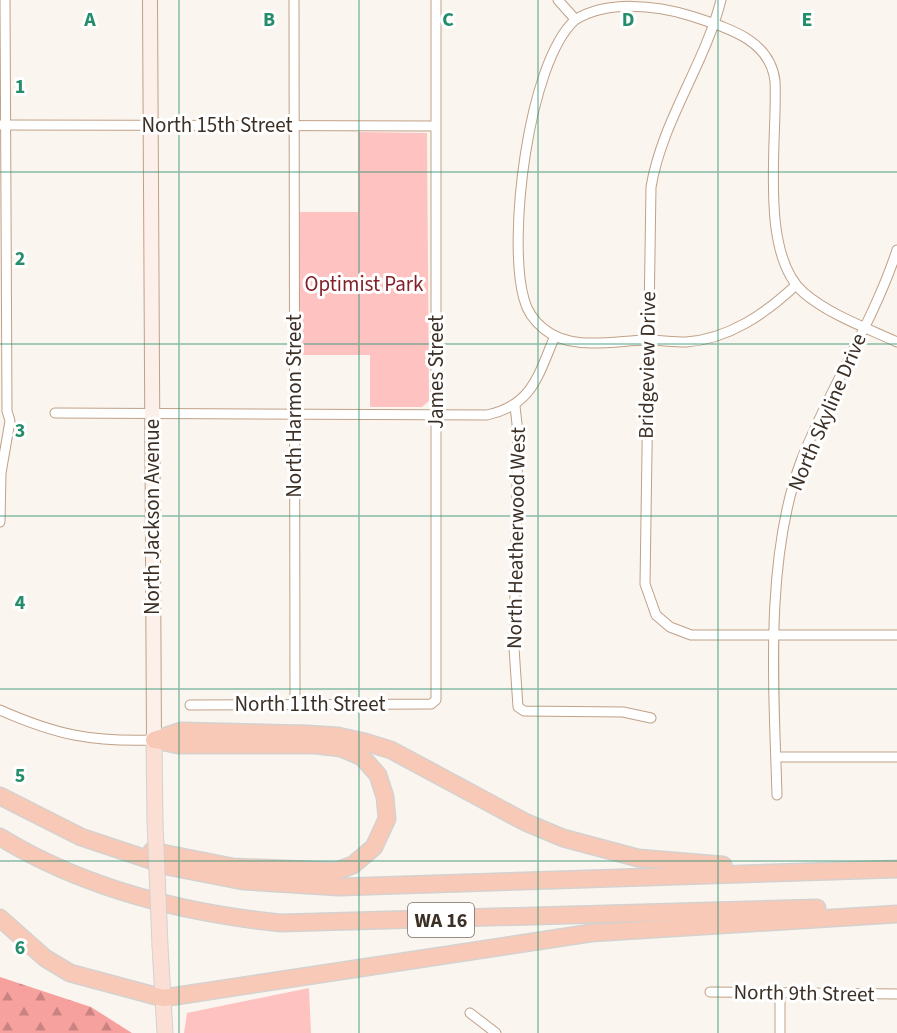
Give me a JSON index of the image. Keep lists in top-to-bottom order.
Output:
{
  "streets": {
    "highway": ["WA 16"],
    "main road": ["North Jackson Avenue"],
    "street": [
      "North 15th Street",
      "Bridgeview Drive",
      "James Street",
      "North Harmon Street",
      "North Skyline Drive",
      "North Heatherwood West",
      "North 11th Street",
      "North 9th Street"
    ]
  },
  "crossings": [
    ["North 15th Street", "James Street"],
    ["North 15th Street", "North Harmon Street"],
    ["North 15th Street", "North Jackson Avenue"],
    ["Bridgeview Drive", "North Skyline Drive"],
    ["James Street", "North 11th Street"],
    ["North Harmon Street", "North 11th Street"]
  ],
  "parks": ["Optimist Park"],
  "grid": {
    "columns": [
      "A",
      "B",
      "C",
      "D",
      "E"
    ],
    "rows": [
      "1",
      "2",
      "3",
      "4",
      "5",
      "6"
    ]
  }
}
